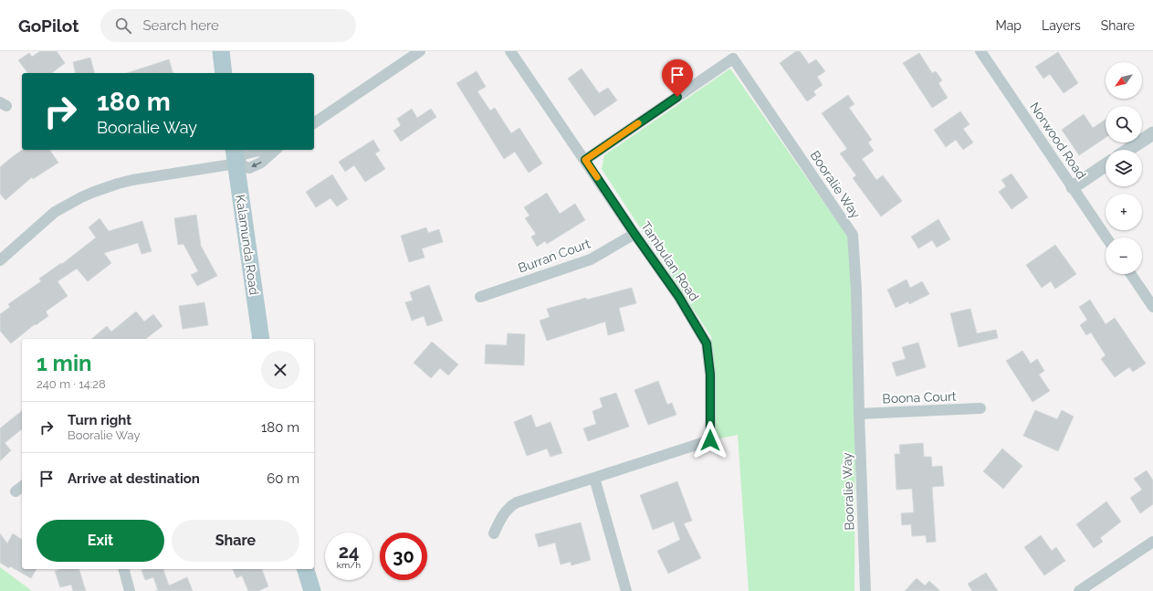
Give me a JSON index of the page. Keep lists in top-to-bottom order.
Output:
{
  "streets": {
    "main road": ["Kalamunda Road"],
    "street": [
      "Norwood Road",
      "Booralie Way",
      "Burran Court",
      "Tambulan Road",
      "Boona Court"
    ]
  },
  "crossings": [
    ["Booralie Way", "Tambulan Road"],
    ["Booralie Way", "Boona Court"],
    ["Burran Court", "Tambulan Road"]
  ],
  "north": "bottom left",
  "page": {
    "header": "GoPilot",
    "search": "Search here",
    "nav": ["Map", "Layers", "Share"],
    "map_buttons": ["+", "−"],
    "turn": ["180 m", "Booralie Way"],
    "heading": ["1 min", "240 m · 14:28"],
    "list": [
      {
        "name": "Turn right",
        "note": "Booralie Way",
        "value": "180 m"
      },
      {
        "name": "Arrive at destination",
        "value": "60 m"
      }
    ],
    "buttons": ["Exit", "Share"],
    "speed": "24 km/h",
    "limit": "30"
  }
}
